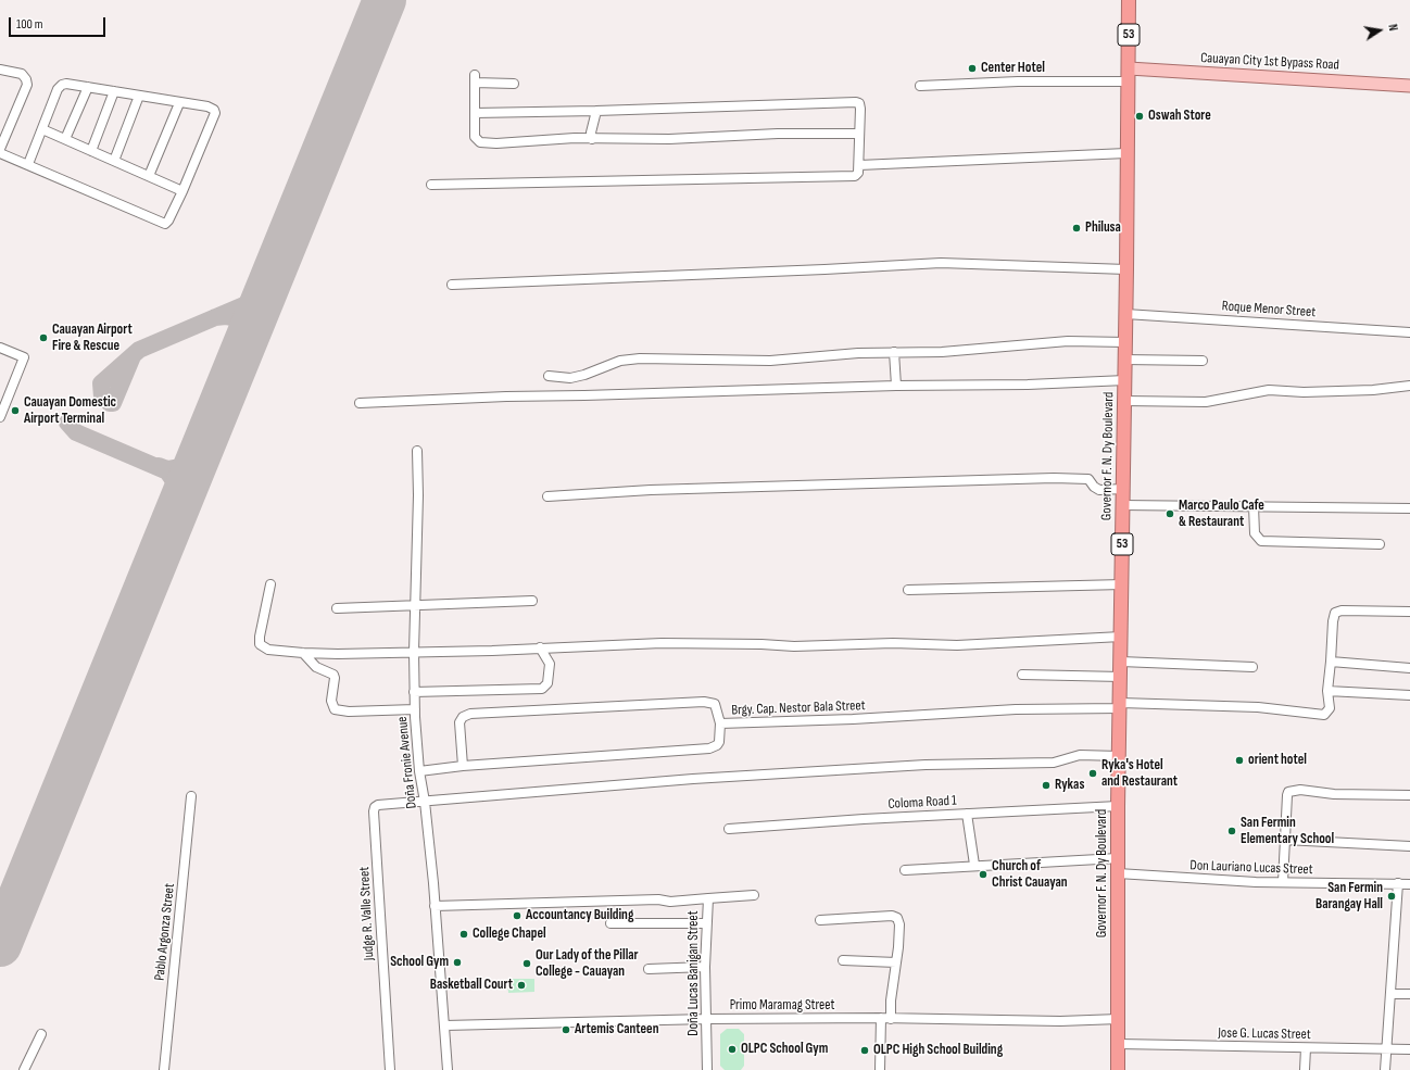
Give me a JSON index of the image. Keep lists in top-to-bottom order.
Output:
{
  "streets": {
    "highway": ["53", "Governor F. N. Dy Boulevard"],
    "main road": ["Cauayan City 1st Bypass Road"],
    "street": [
      "Roque Menor Street",
      "Brgy. Cap. Nestor Bala Street",
      "Doña Fronie Avenue",
      "Coloma Road 1",
      "Don Lauriano Lucas Street",
      "Judge R. Valle Street",
      "Pablo Argonza Street",
      "Doña Lucas Banigan Street",
      "Primo Maramag Street",
      "Jose G. Lucas Street"
    ]
  },
  "crossings": [
    ["Cauayan City 1st Bypass Road", "Governor F. N. Dy Boulevard"],
    ["Roque Menor Street", "Governor F. N. Dy Boulevard"],
    ["Governor F. N. Dy Boulevard", "Brgy. Cap. Nestor Bala Street"],
    ["Governor F. N. Dy Boulevard", "Coloma Road 1"],
    ["Governor F. N. Dy Boulevard", "Don Lauriano Lucas Street"],
    ["Governor F. N. Dy Boulevard", "Primo Maramag Street"],
    ["Governor F. N. Dy Boulevard", "Jose G. Lucas Street"],
    ["Brgy. Cap. Nestor Bala Street", "Doña Fronie Avenue"],
    ["Doña Fronie Avenue", "Judge R. Valle Street"],
    ["Doña Fronie Avenue", "Primo Maramag Street"],
    ["Doña Lucas Banigan Street", "Primo Maramag Street"]
  ],
  "places": [
    "Center Hotel",
    "Oswah Store",
    "Philusa",
    "Cauayan Airport Fire & Rescue",
    "Cauayan Domestic Airport Terminal",
    "Marco Paulo Cafe & Restaurant",
    "orient hotel",
    "Ryka's Hotel and Restaurant",
    "Rykas",
    "San Fermin Elementary School",
    "Church of Christ Cauayan",
    "San Fermin Barangay Hall",
    "Accountancy Building",
    "College Chapel",
    "School Gym",
    "Our Lady of the Pillar College - Cauayan",
    "Basketball Court",
    "Artemis Canteen",
    "OLPC School Gym",
    "OLPC High School Building"
  ],
  "scale_bar": "100 m",
  "north": "right"
}
